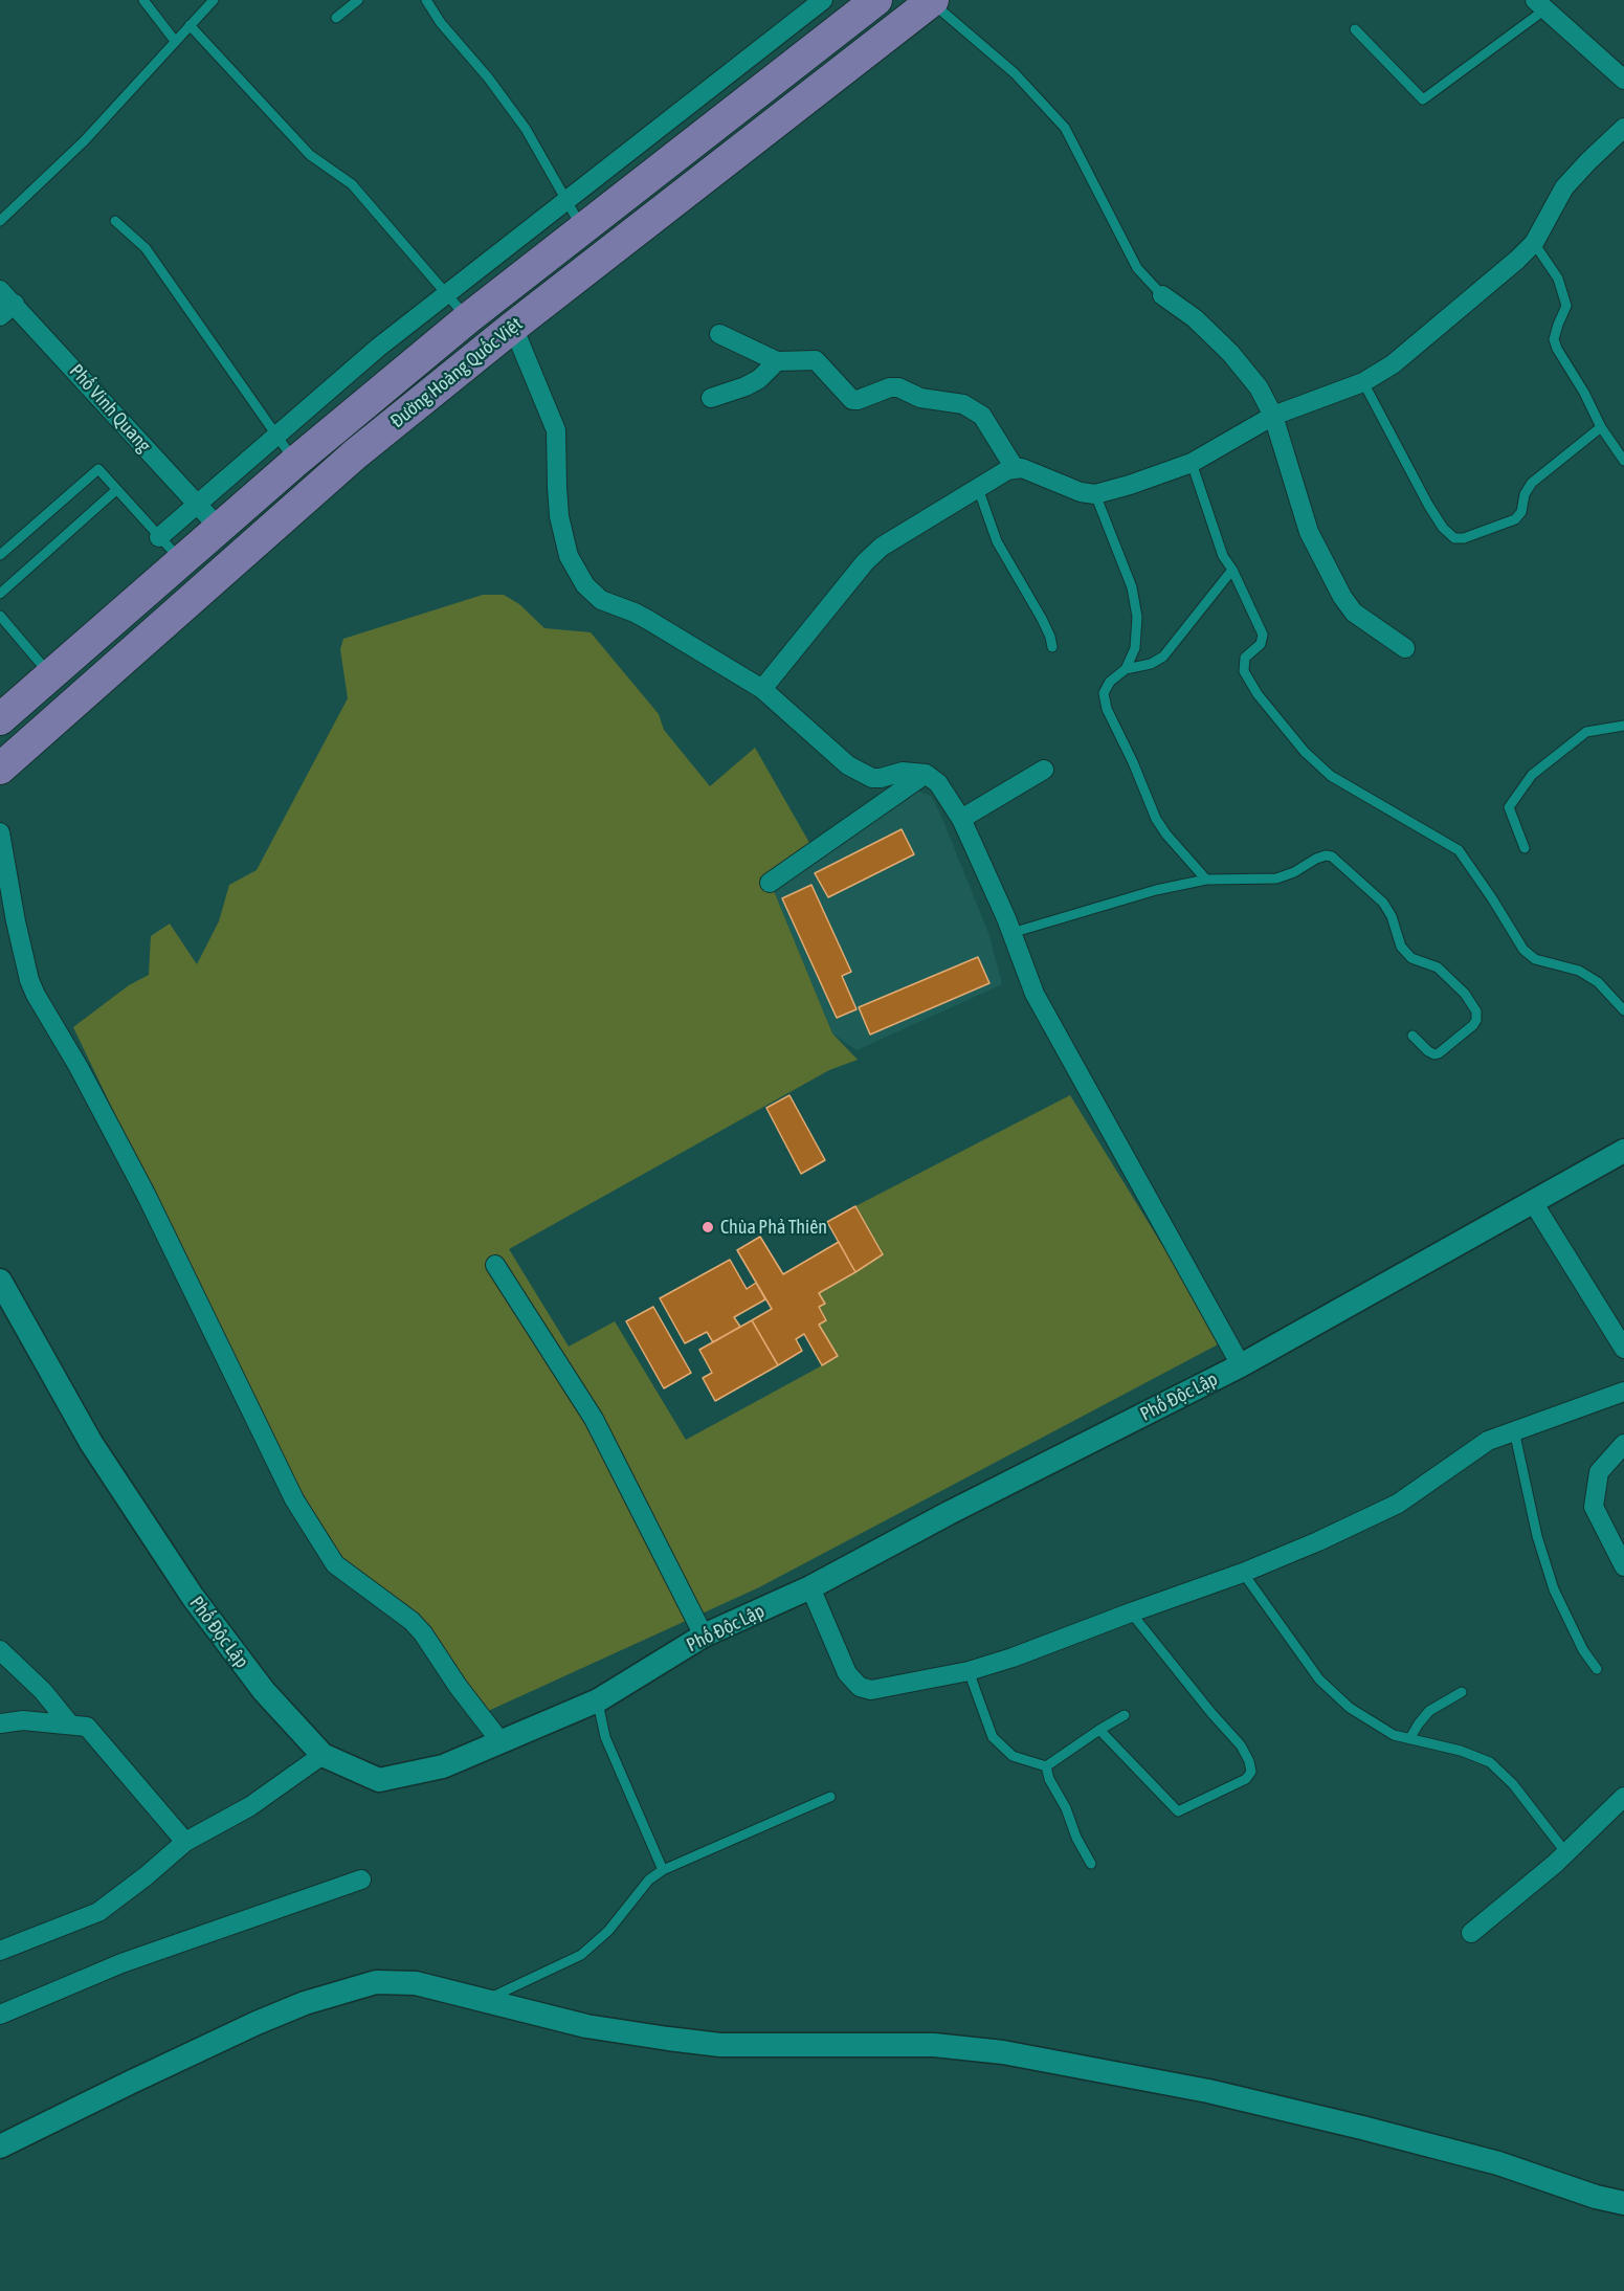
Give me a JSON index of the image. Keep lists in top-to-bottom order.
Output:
{
  "streets": {
    "highway": ["Đường Hoàng Quốc Việt"],
    "street": ["Phố Vinh Quang", "Phố Độc Lập"]
  },
  "crossings": [
    ["Đường Hoàng Quốc Việt", "Phố Vinh Quang"]
  ],
  "places": ["Chùa Phả Thiên"]
}
